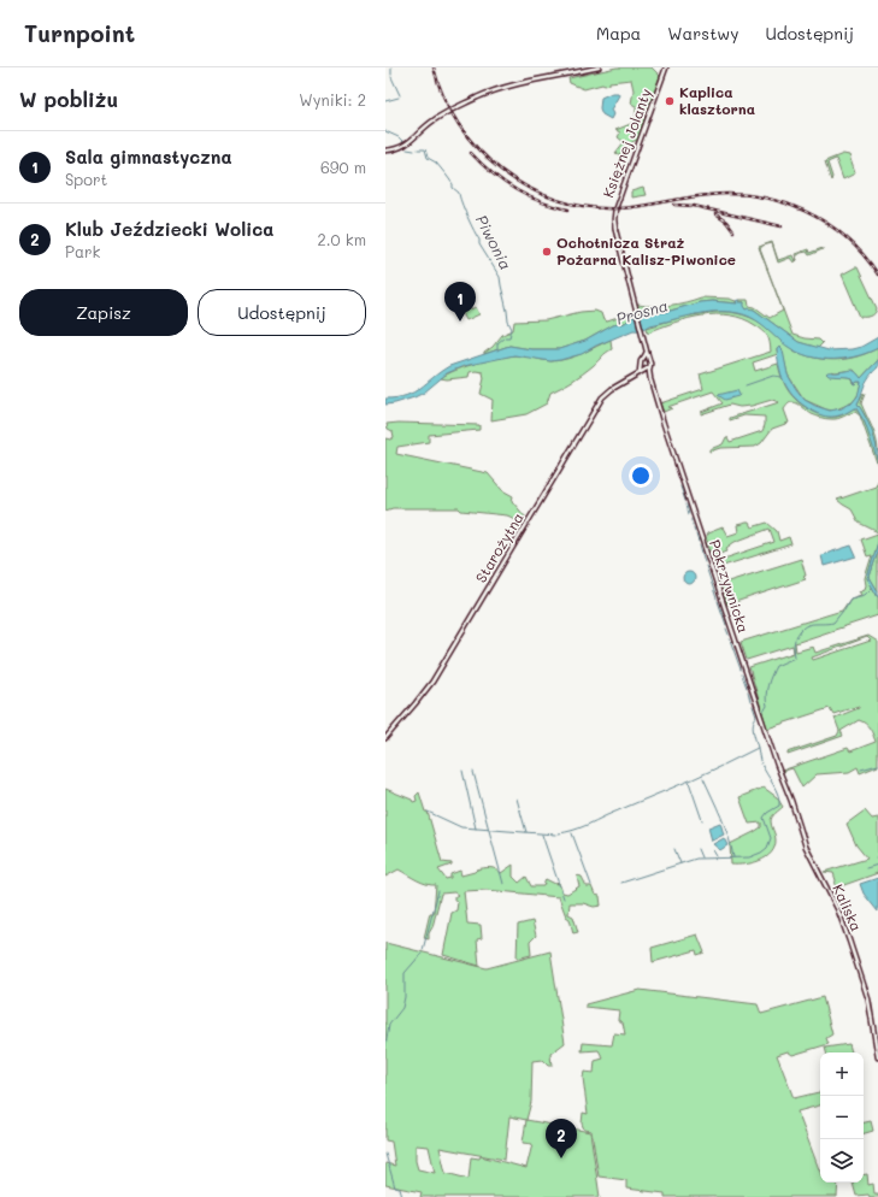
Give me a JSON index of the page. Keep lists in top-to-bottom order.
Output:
{
  "streets": {
    "street": [
      "Księżnej Jolanty",
      "Starożytna",
      "Pokrzywnicka",
      "Kaliska"
    ]
  },
  "crossings": [
    ["Starożytna", "Pokrzywnicka"],
    ["Pokrzywnicka", "Kaliska"]
  ],
  "water": ["Piwonia", "Prosna"],
  "places": ["Kaplica klasztorna", "Ochotnicza Straż Pożarna Kalisz-Piwonice"],
  "page": {
    "header": "Turnpoint",
    "nav": ["Mapa", "Warstwy", "Udostępnij"],
    "heading": ["W pobliżu", "Wyniki: 2"],
    "list": [
      {
        "mark": "1",
        "name": "Sala gimnastyczna",
        "note": "Sport",
        "value": "690 m"
      },
      {
        "mark": "2",
        "name": "Klub Jeździecki Wolica",
        "note": "Park",
        "value": "2.0 km"
      }
    ],
    "buttons": ["Zapisz", "Udostępnij"],
    "pins": ["1", "2"],
    "map_buttons": ["+", "−"]
  }
}
